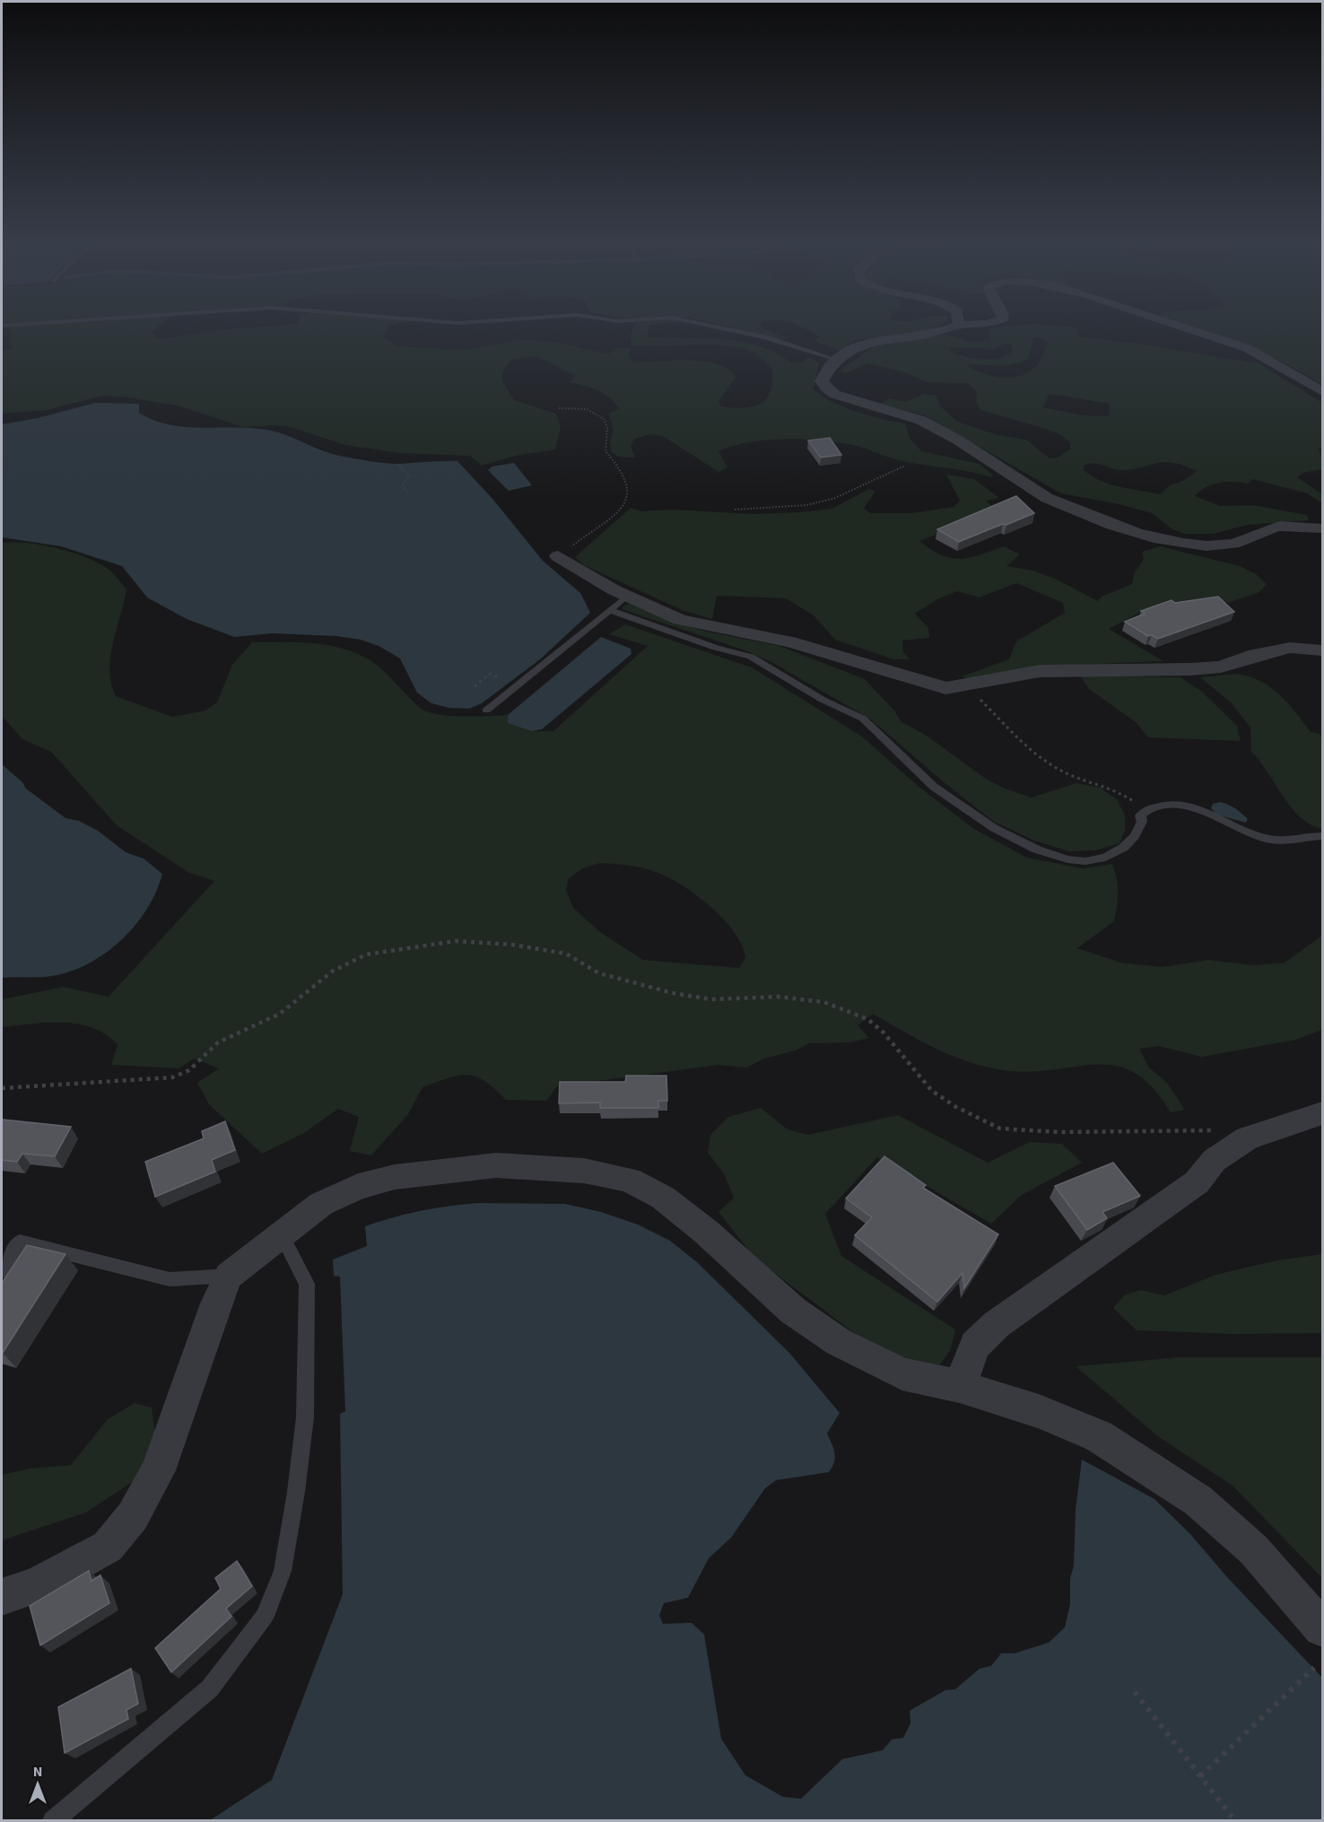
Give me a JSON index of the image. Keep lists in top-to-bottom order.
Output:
{
  "north": "top"
}
